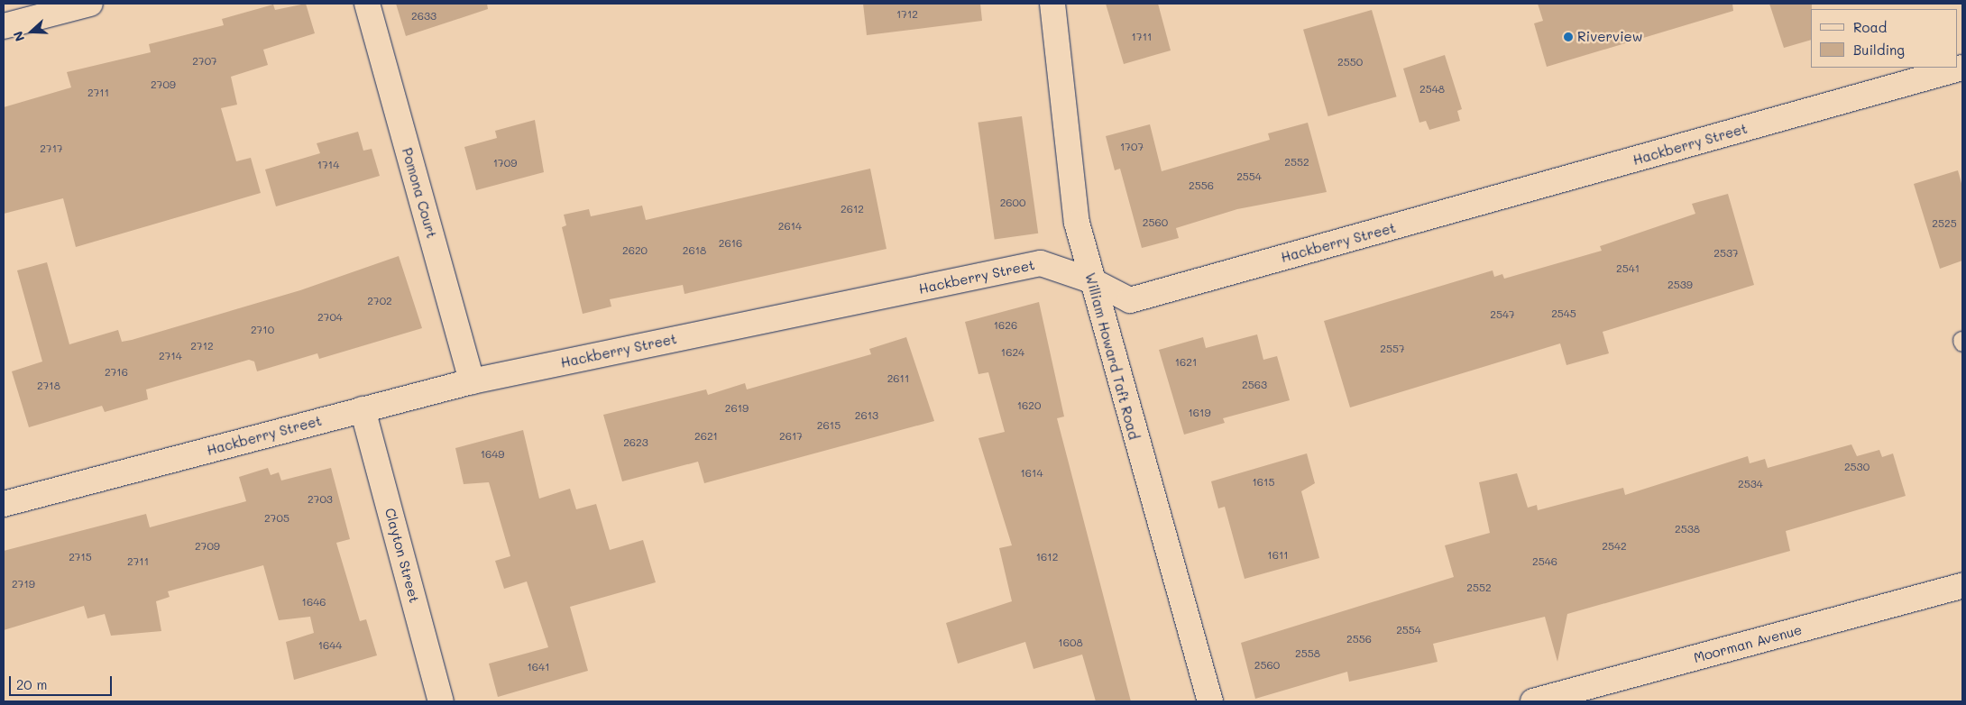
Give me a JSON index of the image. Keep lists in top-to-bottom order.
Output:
{
  "streets": {
    "street": [
      "Hackberry Street",
      "Pomona Court",
      "William Howard Taft Road",
      "Clayton Street",
      "Moorman Avenue"
    ]
  },
  "crossings": [
    ["Hackberry Street", "Pomona Court"],
    ["Hackberry Street", "William Howard Taft Road"],
    ["Hackberry Street", "Clayton Street"]
  ],
  "places": ["Riverview"],
  "house_numbers": [
    "1712",
    "2633",
    "1711",
    "2707",
    "2550",
    "2709",
    "2548",
    "2711",
    "1707",
    "2717",
    "2552",
    "1709",
    "1714",
    "2554",
    "2556",
    "2600",
    "2612",
    "2560",
    "2525",
    "2614",
    "2616",
    "2620",
    "2618",
    "2537",
    "2541",
    "2539",
    "2702",
    "2545",
    "2547",
    "2704",
    "1626",
    "2710",
    "2712",
    "2557",
    "1624",
    "2714",
    "1621",
    "2716",
    "2611",
    "2563",
    "2718",
    "1620",
    "2619",
    "1619",
    "2613",
    "2615",
    "2621",
    "2617",
    "2623",
    "1649",
    "2530",
    "1614",
    "1615",
    "2534",
    "2703",
    "2705",
    "2538",
    "2709",
    "2542",
    "1611",
    "2715",
    "1612",
    "2711",
    "2546",
    "2719",
    "2552",
    "1646",
    "2554",
    "2556",
    "1608",
    "1644",
    "2558",
    "2560",
    "1641"
  ],
  "legend": ["Road", "Building"],
  "scale_bar": "20 m",
  "north": "left"
}
